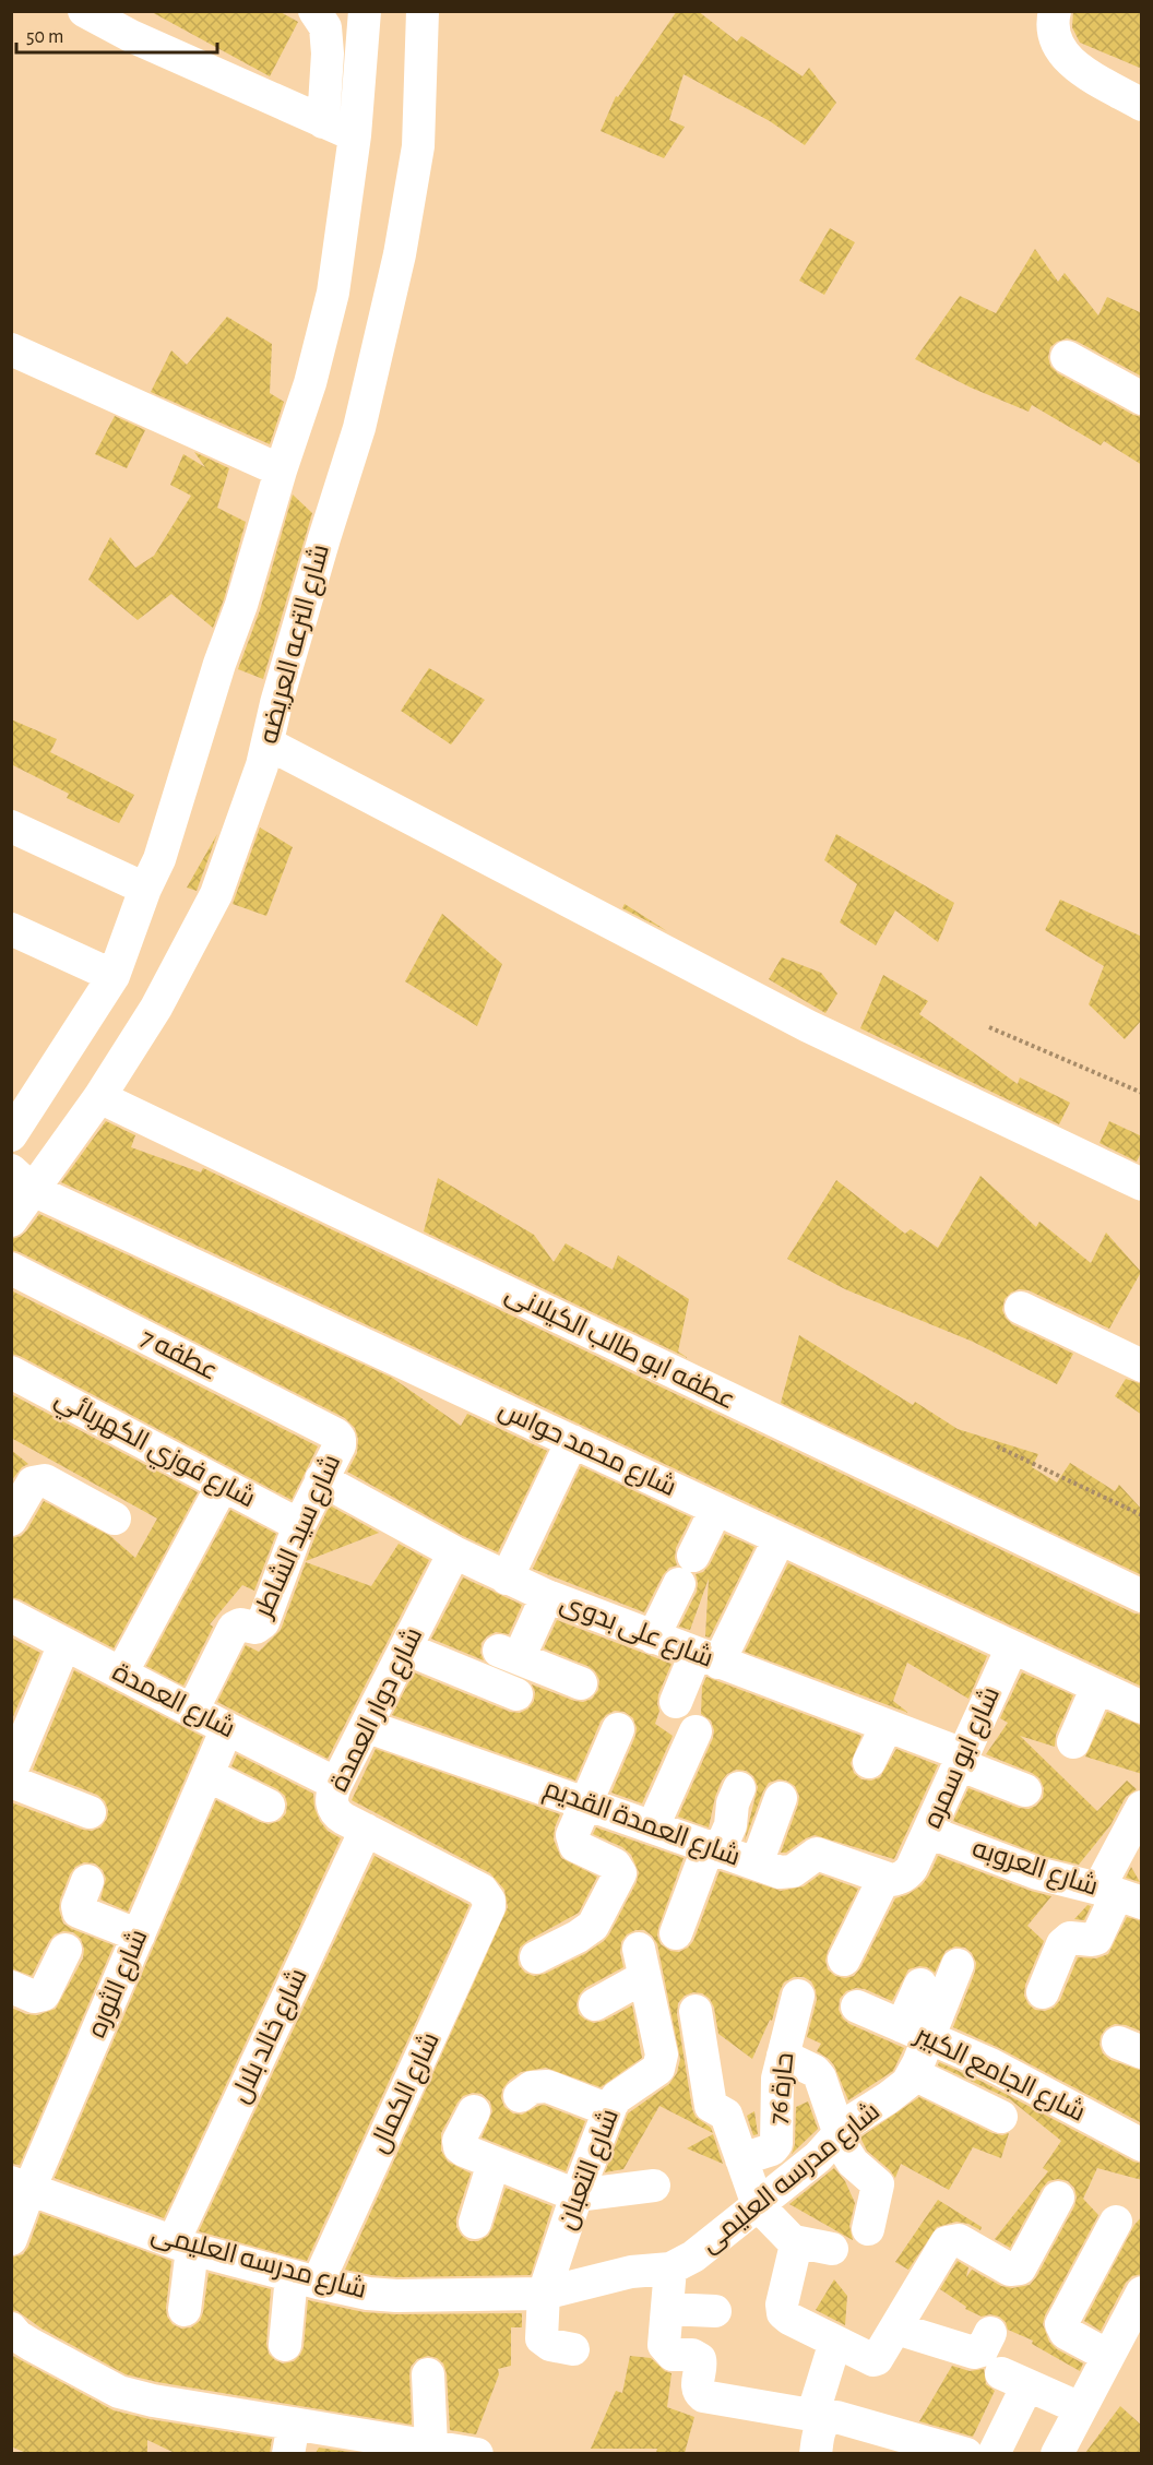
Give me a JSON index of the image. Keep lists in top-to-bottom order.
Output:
{
  "streets": {
    "street": [
      "شارع الترعه العريضه",
      "عطفه ابو طالب الكيلانى",
      "عطفه 7",
      "شارع فوزي الكهربائي",
      "شارع محمد حواس",
      "شارع سيد الشاطر",
      "شارع على بدوى",
      "شارع العمدة",
      "شارع دوار العمدة",
      "شارع ابو سمره",
      "شارع العمدة القديم",
      "شارع العروبه",
      "شارع الثوره",
      "شارع خالد بلال",
      "شارع الجامع الكبير",
      "حارة 76",
      "شارع الكمال",
      "شارع التعبان",
      "شارع مدرسه العليمى"
    ]
  },
  "crossings": [
    ["شارع الترعه العريضه", "عطفه ابو طالب الكيلانى"],
    ["شارع الترعه العريضه", "شارع محمد حواس"],
    ["عطفه 7", "شارع سيد الشاطر"],
    ["شارع فوزي الكهربائي", "شارع سيد الشاطر"],
    ["شارع محمد حواس", "شارع ابو سمره"],
    ["شارع سيد الشاطر", "شارع على بدوى"],
    ["شارع سيد الشاطر", "شارع العمدة"],
    ["شارع على بدوى", "شارع دوار العمدة"],
    ["شارع على بدوى", "شارع ابو سمره"],
    ["شارع العمدة", "شارع دوار العمدة"],
    ["شارع العمدة", "شارع الثوره"],
    ["شارع دوار العمدة", "شارع العمدة القديم"],
    ["شارع دوار العمدة", "شارع خالد بلال"],
    ["شارع دوار العمدة", "شارع الكمال"],
    ["شارع ابو سمره", "شارع العمدة القديم"],
    ["شارع ابو سمره", "شارع العروبه"],
    ["شارع الثوره", "شارع مدرسه العليمى"],
    ["شارع خالد بلال", "شارع مدرسه العليمى"],
    ["شارع الجامع الكبير", "شارع مدرسه العليمى"],
    ["شارع الكمال", "شارع مدرسه العليمى"],
    ["شارع التعبان", "شارع مدرسه العليمى"]
  ],
  "scale_bar": "50 m"
}
